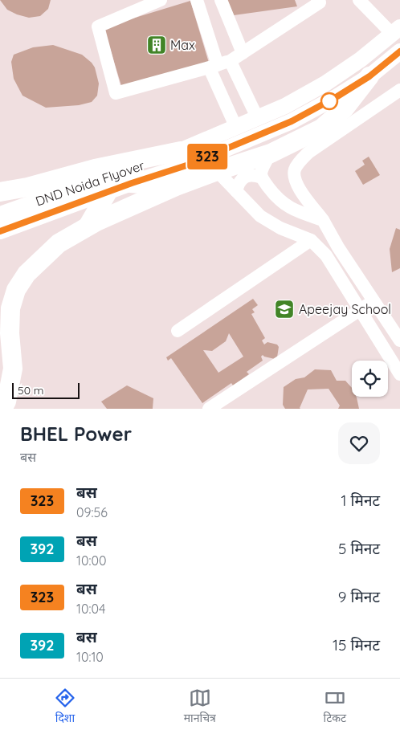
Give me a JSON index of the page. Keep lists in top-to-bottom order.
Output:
{
  "streets": {
    "main road": ["DND Noida Flyover"]
  },
  "places": {
    "building": ["Max"],
    "school or university": ["Apeejay School"]
  },
  "lines": ["bus line 323"],
  "scale_bar": "50 m",
  "page": {
    "on_map": "323",
    "scale": "50 m",
    "heading": ["BHEL Power", "बस"],
    "list": [
      {
        "mark": "323",
        "name": "बस",
        "note": "09:56",
        "value": "1 मिनट"
      },
      {
        "mark": "392",
        "name": "बस",
        "note": "10:00",
        "value": "5 मिनट"
      },
      {
        "mark": "323",
        "name": "बस",
        "note": "10:04",
        "value": "9 मिनट"
      },
      {
        "mark": "392",
        "name": "बस",
        "note": "10:10",
        "value": "15 मिनट"
      }
    ],
    "tabs": ["दिशा", "मानचित्र", "टिकट"]
  }
}
